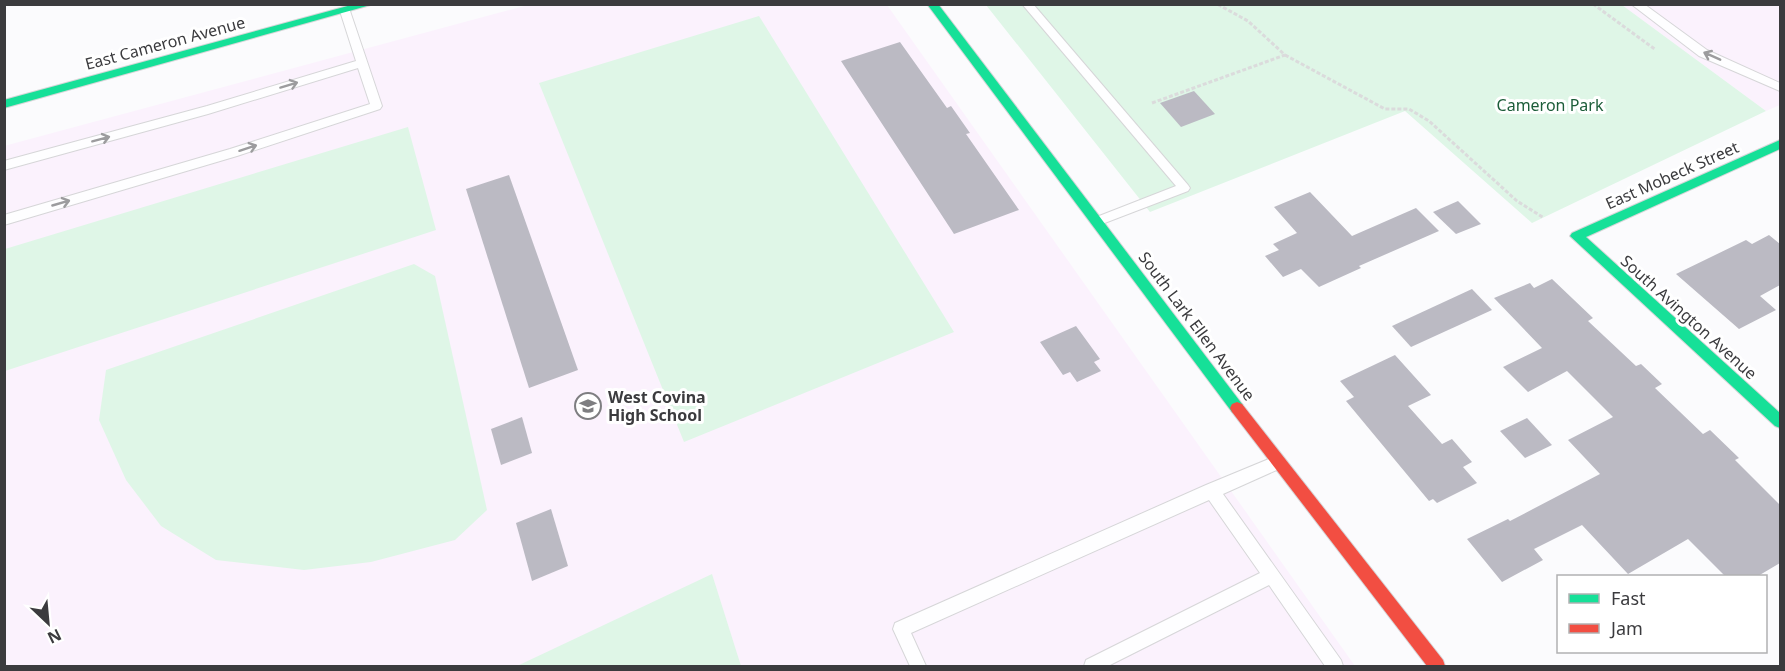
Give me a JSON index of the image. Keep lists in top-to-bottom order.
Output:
{
  "streets": {
    "street": [
      "East Cameron Avenue",
      "East Mobeck Street",
      "South Avington Avenue",
      "South Lark Ellen Avenue"
    ]
  },
  "crossings": [
    ["East Mobeck Street", "South Avington Avenue"]
  ],
  "parks": ["Cameron Park"],
  "places": {
    "school or university": ["West Covina High School"]
  },
  "legend": ["Fast", "Jam"],
  "north": "bottom right"
}
